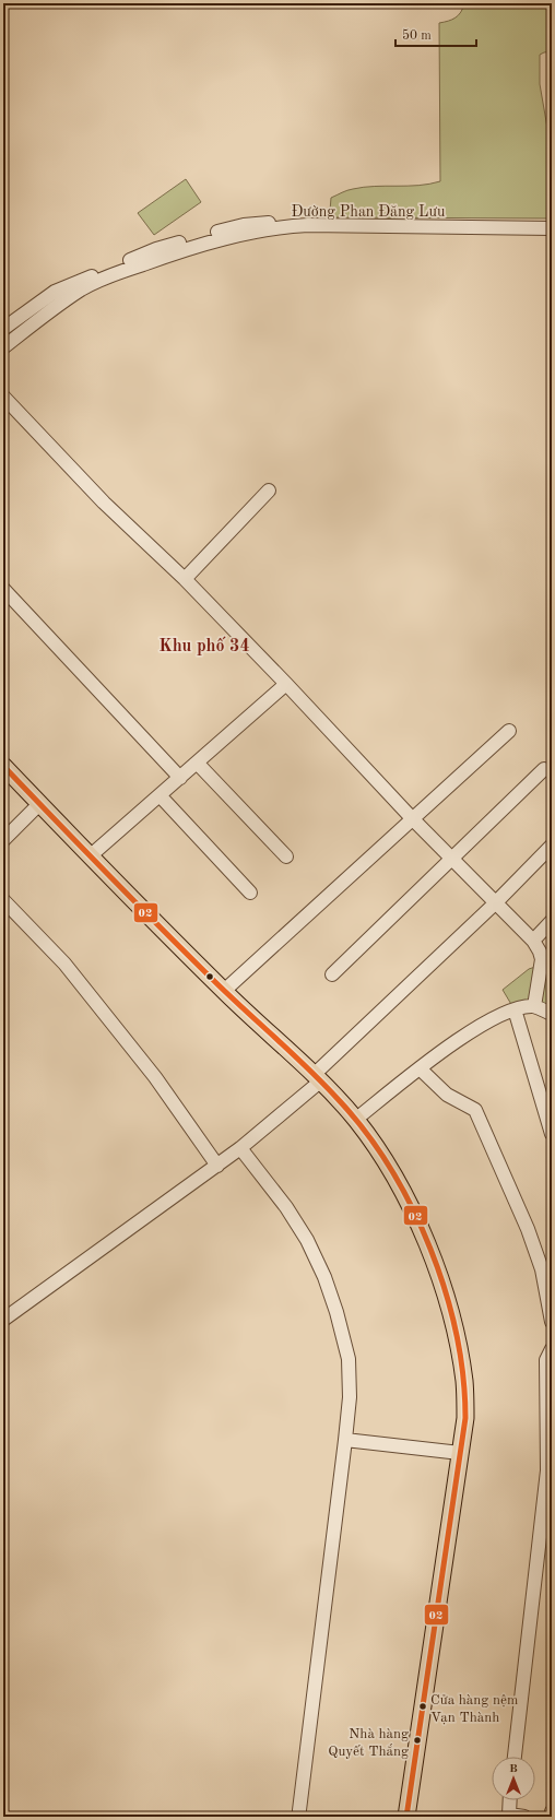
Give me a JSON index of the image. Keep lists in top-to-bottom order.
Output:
{
  "streets": {
    "street": ["Đường Phan Đăng Lưu"]
  },
  "districts": ["Khu phố 34"],
  "places": ["Cửa hàng nệm Vạn Thành", "Nhà hàng Quyết Thắng"],
  "lines": ["transit line 02"],
  "scale_bar": "50 m",
  "north": "top"
}
